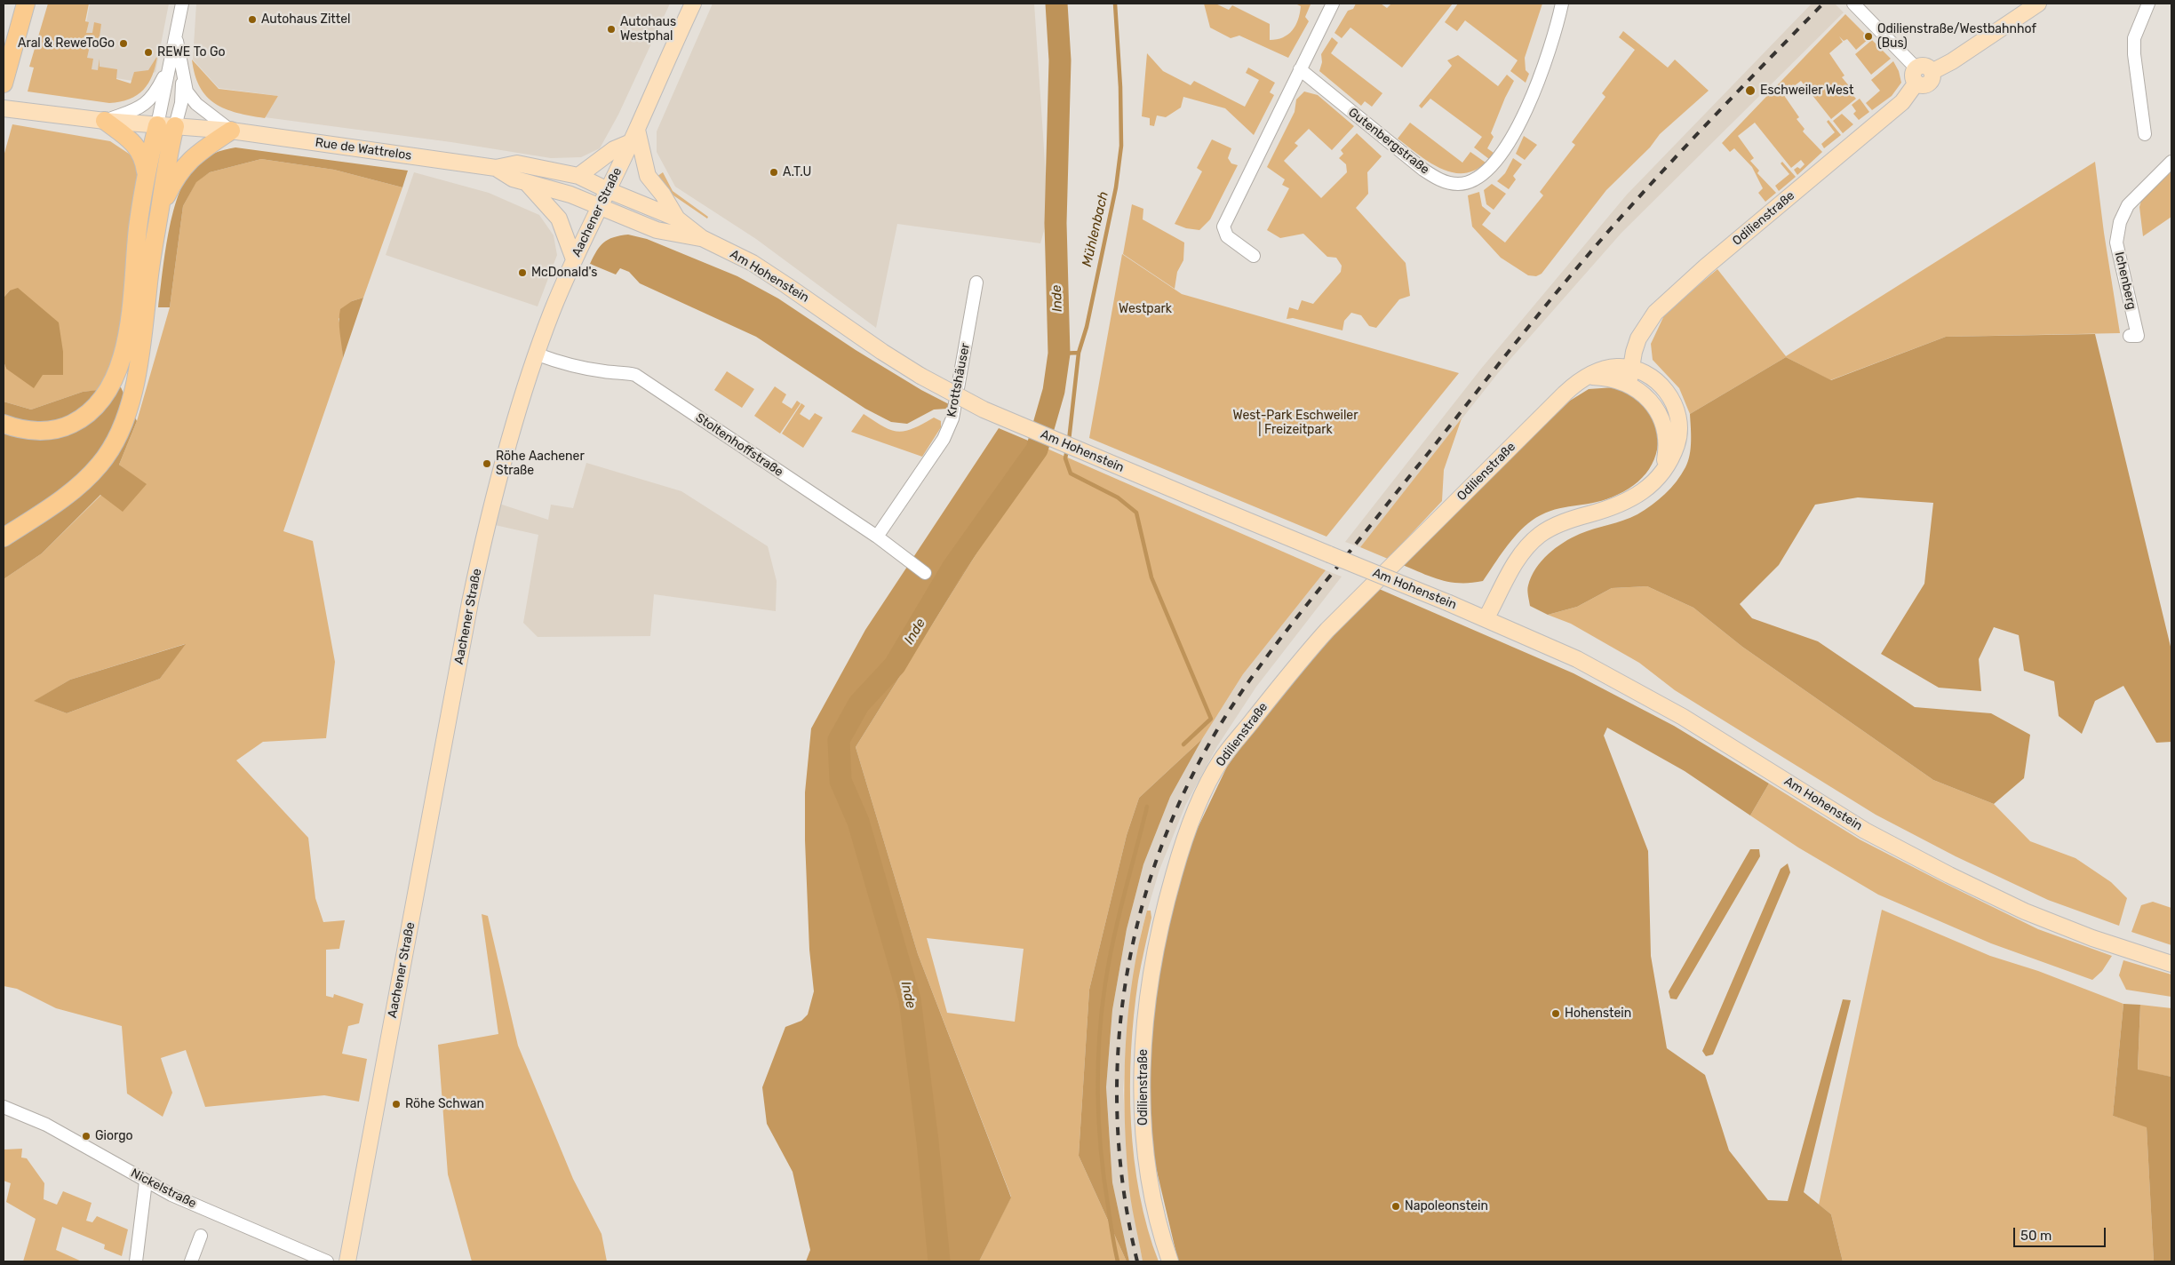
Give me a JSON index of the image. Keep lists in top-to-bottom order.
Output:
{
  "streets": {
    "main road": [
      "Rue de Wattrelos",
      "Aachener Straße",
      "Odilienstraße",
      "Am Hohenstein"
    ],
    "street": [
      "Gutenbergstraße",
      "Ichenberg",
      "Krottshäuser",
      "Stoltenhoffstraße",
      "Nickelstraße"
    ]
  },
  "crossings": [
    ["Rue de Wattrelos", "Aachener Straße"],
    ["Rue de Wattrelos", "Am Hohenstein"],
    ["Aachener Straße", "Am Hohenstein"],
    ["Aachener Straße", "Stoltenhoffstraße"],
    ["Krottshäuser", "Stoltenhoffstraße"]
  ],
  "water": ["Mühlenbach", "Inde"],
  "parks": ["Westpark", "West-Park Eschweiler | Freizeitpark"],
  "places": [
    "Autohaus Zittel",
    "Autohaus Westphal",
    "Odilienstraße/Westbahnhof (Bus)",
    "Aral & ReweToGo",
    "REWE To Go",
    "Eschweiler West",
    "A.T.U",
    "McDonald's",
    "Röhe Aachener Straße",
    "Hohenstein",
    "Röhe Schwan",
    "Giorgo",
    "Napoleonstein"
  ],
  "scale_bar": "50 m"
}
